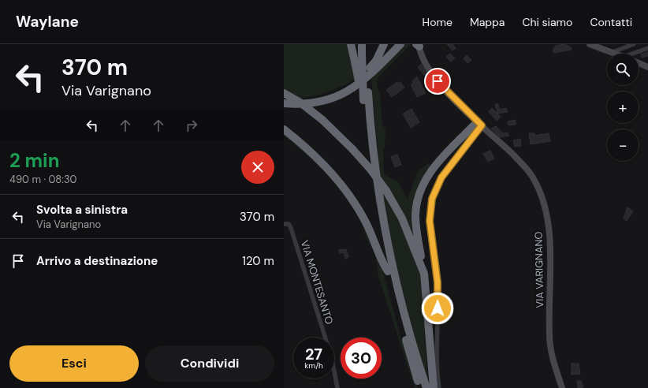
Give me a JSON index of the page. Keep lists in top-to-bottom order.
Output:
{
  "streets": {
    "street": ["VIA VARIGNANO", "VIA MONTESANTO"]
  },
  "page": {
    "header": "Waylane",
    "nav": [
      "Home",
      "Mappa",
      "Chi siamo",
      "Contatti"
    ],
    "turn": ["370 m", "Via Varignano"],
    "map_buttons": ["+", "−"],
    "heading": ["2 min", "490 m · 08:30"],
    "list": [
      {
        "name": "Svolta a sinistra",
        "note": "Via Varignano",
        "value": "370 m"
      },
      {
        "name": "Arrivo a destinazione",
        "value": "120 m"
      }
    ],
    "speed": "27 km/h",
    "limit": "30",
    "buttons": ["Esci", "Condividi"]
  }
}
